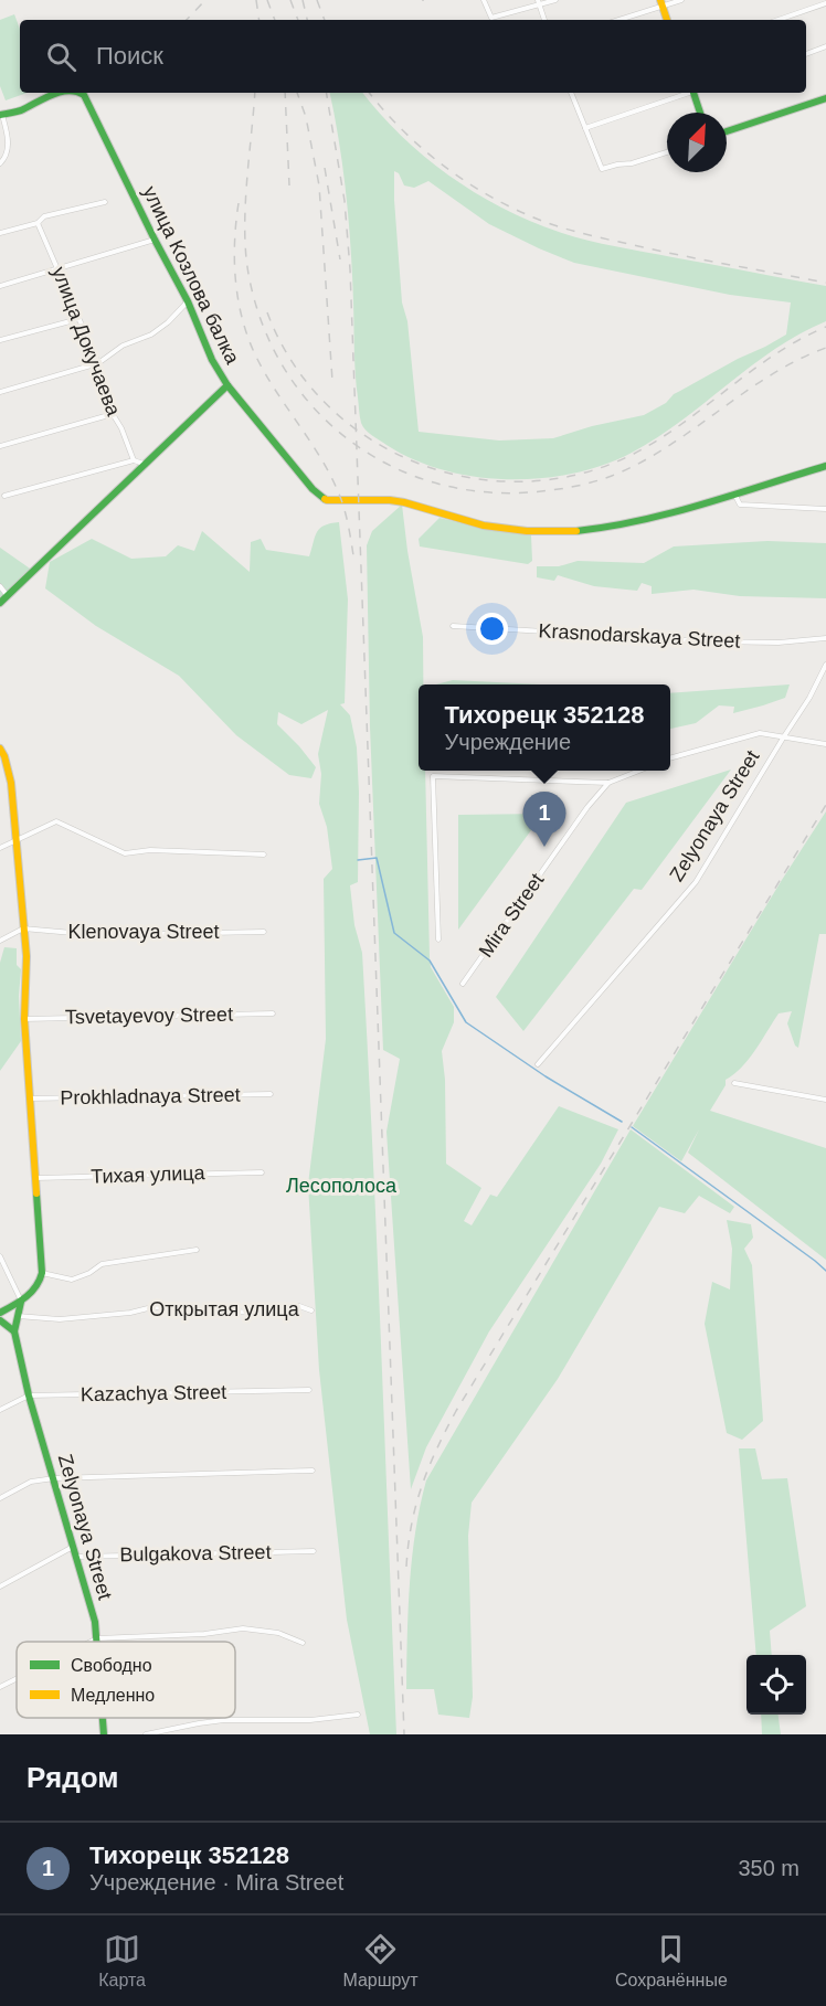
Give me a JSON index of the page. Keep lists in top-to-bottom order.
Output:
{
  "streets": {
    "street": [
      "улица Козлова балка",
      "улица Докучаева",
      "Krasnodarskaya Street",
      "Zelyonaya Street",
      "Mira Street",
      "Klenovaya Street",
      "Tsvetayevoy Street",
      "Prokhladnaya Street",
      "Тихая улица",
      "Открытая улица",
      "Kazachya Street",
      "Bulgakova Street"
    ]
  },
  "crossings": [
    ["Zelyonaya Street", "Открытая улица"],
    ["Zelyonaya Street", "Kazachya Street"],
    ["Zelyonaya Street", "Bulgakova Street"]
  ],
  "parks": ["Лесополоса"],
  "legend": ["Свободно", "Медленно"],
  "north": "top right",
  "page": {
    "search": "Поиск",
    "popup": ["Тихорецк 352128", "Учреждение"],
    "pins": "1",
    "heading": "Рядом",
    "list": [
      {
        "mark": "1",
        "name": "Тихорецк 352128",
        "note": "Учреждение · Mira Street",
        "value": "350 m"
      }
    ],
    "nav": ["Карта", "Маршрут", "Сохранённые"]
  }
}
